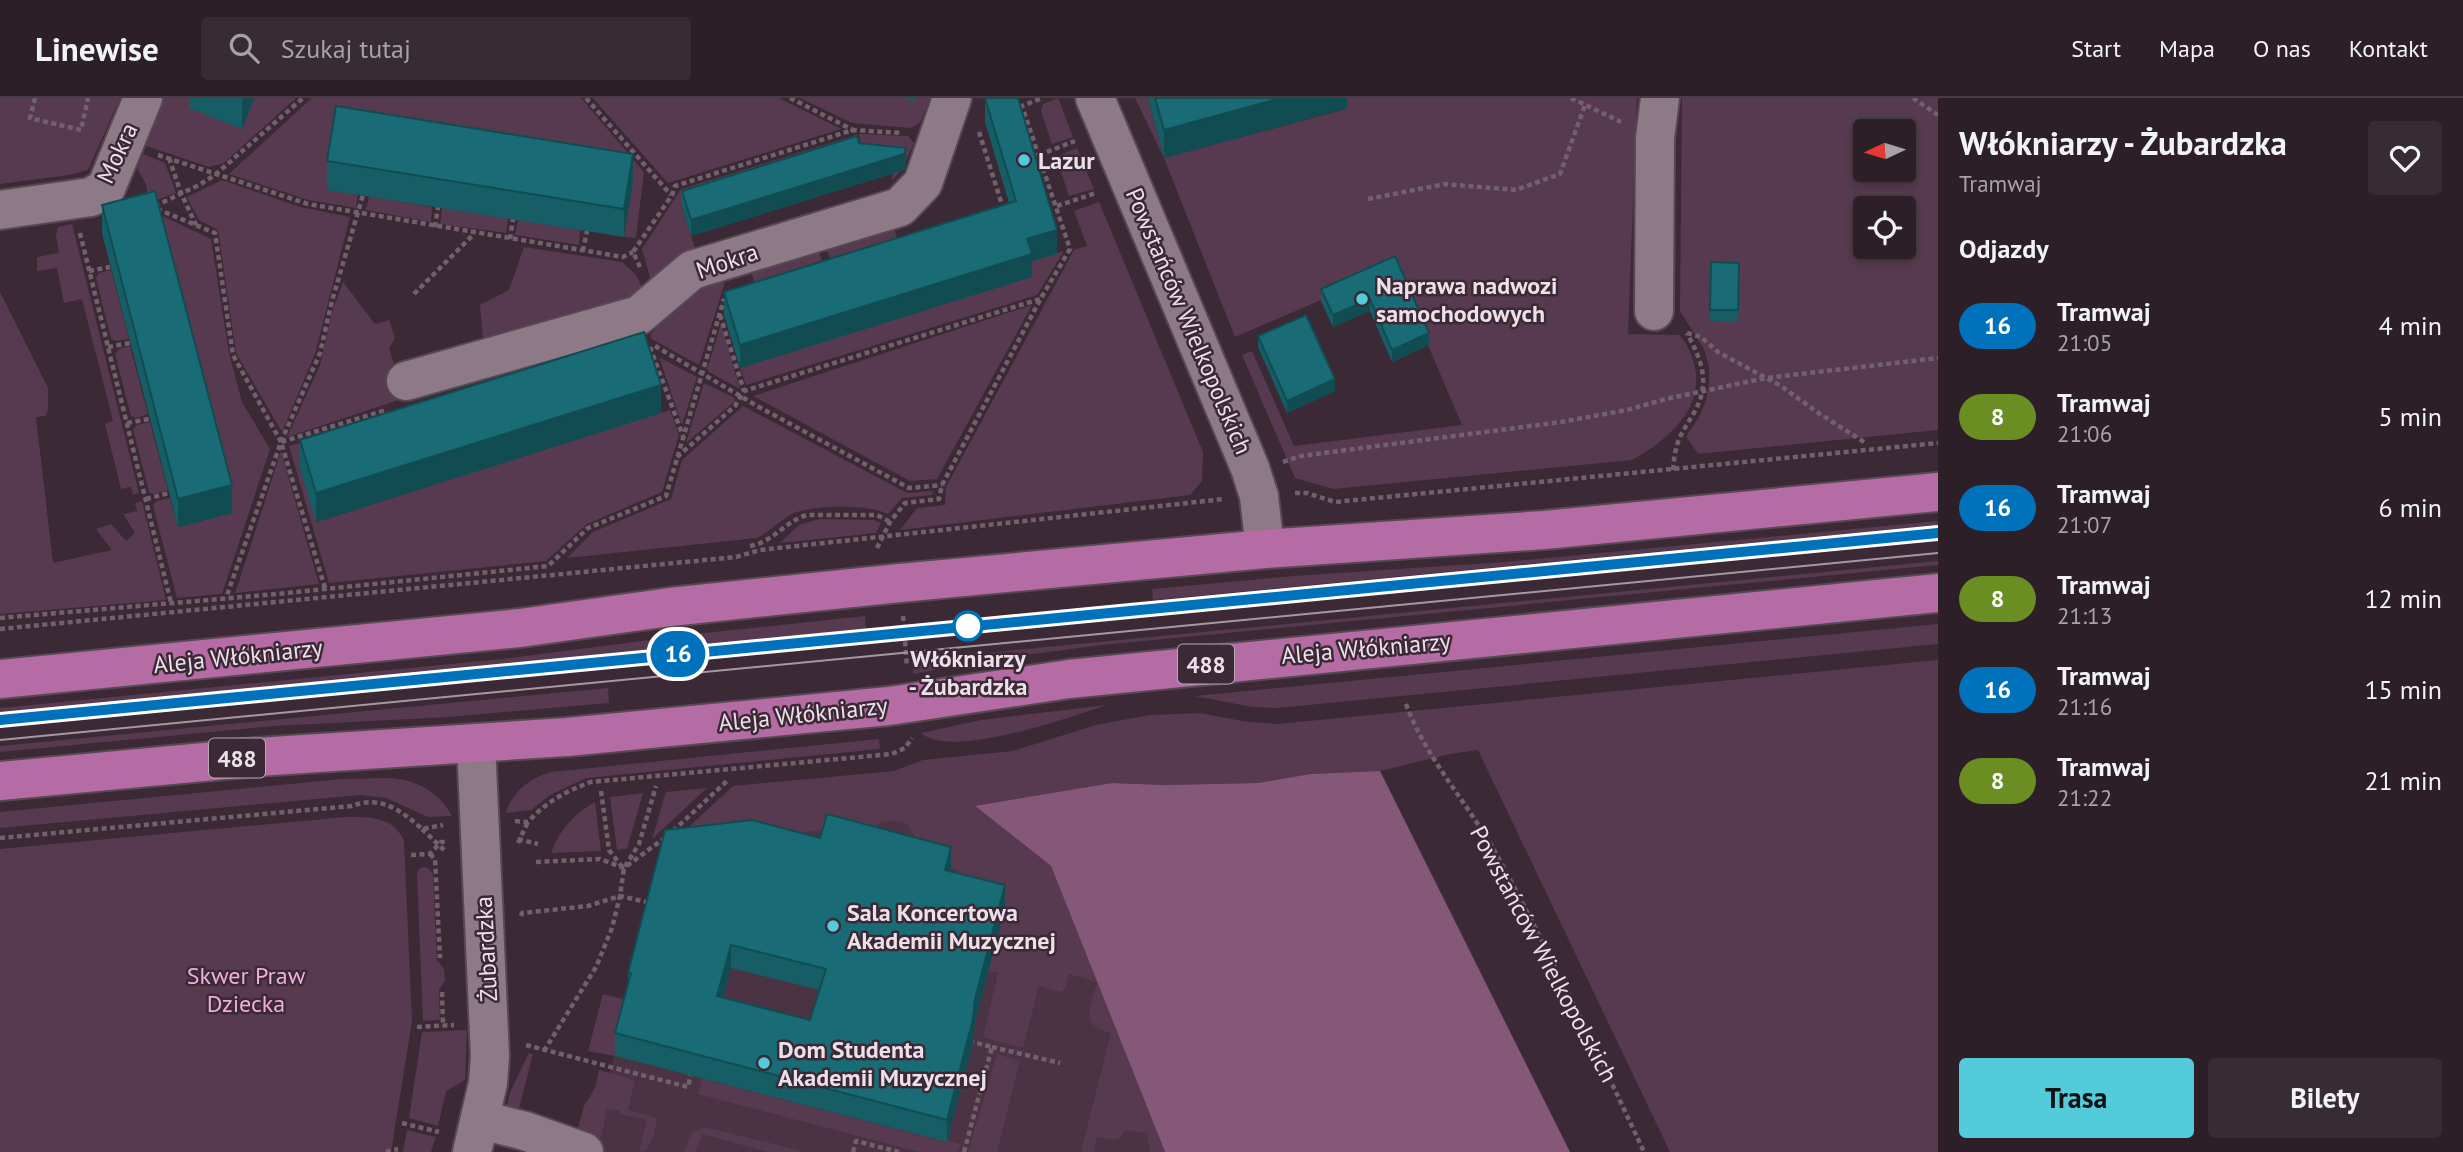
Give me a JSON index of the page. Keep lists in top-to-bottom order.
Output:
{
  "streets": {
    "main road": ["Aleja Włókniarzy", "488"],
    "street": ["Mokra", "Powstańców Wielkopolskich", "Żubardzka"]
  },
  "crossings": [
    ["Powstańców Wielkopolskich", "Aleja Włókniarzy"],
    ["Aleja Włókniarzy", "Żubardzka"]
  ],
  "parks": ["Skwer Praw Dziecka"],
  "places": [
    "Lazur",
    "Naprawa nadwozi samochodowych",
    "Włókniarzy - Żubardzka",
    "Sala Koncertowa Akademii Muzycznej",
    "Dom Studenta Akademii Muzycznej"
  ],
  "lines": ["tram line 16"],
  "north": "left",
  "page": {
    "header": "Linewise",
    "search": "Szukaj tutaj",
    "nav": [
      "Start",
      "Mapa",
      "O nas",
      "Kontakt"
    ],
    "on_map": "16",
    "heading": [
      ["Włókniarzy - Żubardzka", "Tramwaj"],
      "Odjazdy"
    ],
    "list": [
      {
        "mark": "16",
        "name": "Tramwaj",
        "note": "21:05",
        "value": "4 min"
      },
      {
        "mark": "8",
        "name": "Tramwaj",
        "note": "21:06",
        "value": "5 min"
      },
      {
        "mark": "16",
        "name": "Tramwaj",
        "note": "21:07",
        "value": "6 min"
      },
      {
        "mark": "8",
        "name": "Tramwaj",
        "note": "21:13",
        "value": "12 min"
      },
      {
        "mark": "16",
        "name": "Tramwaj",
        "note": "21:16",
        "value": "15 min"
      },
      {
        "mark": "8",
        "name": "Tramwaj",
        "note": "21:22",
        "value": "21 min"
      }
    ],
    "buttons": ["Trasa", "Bilety"]
  }
}
